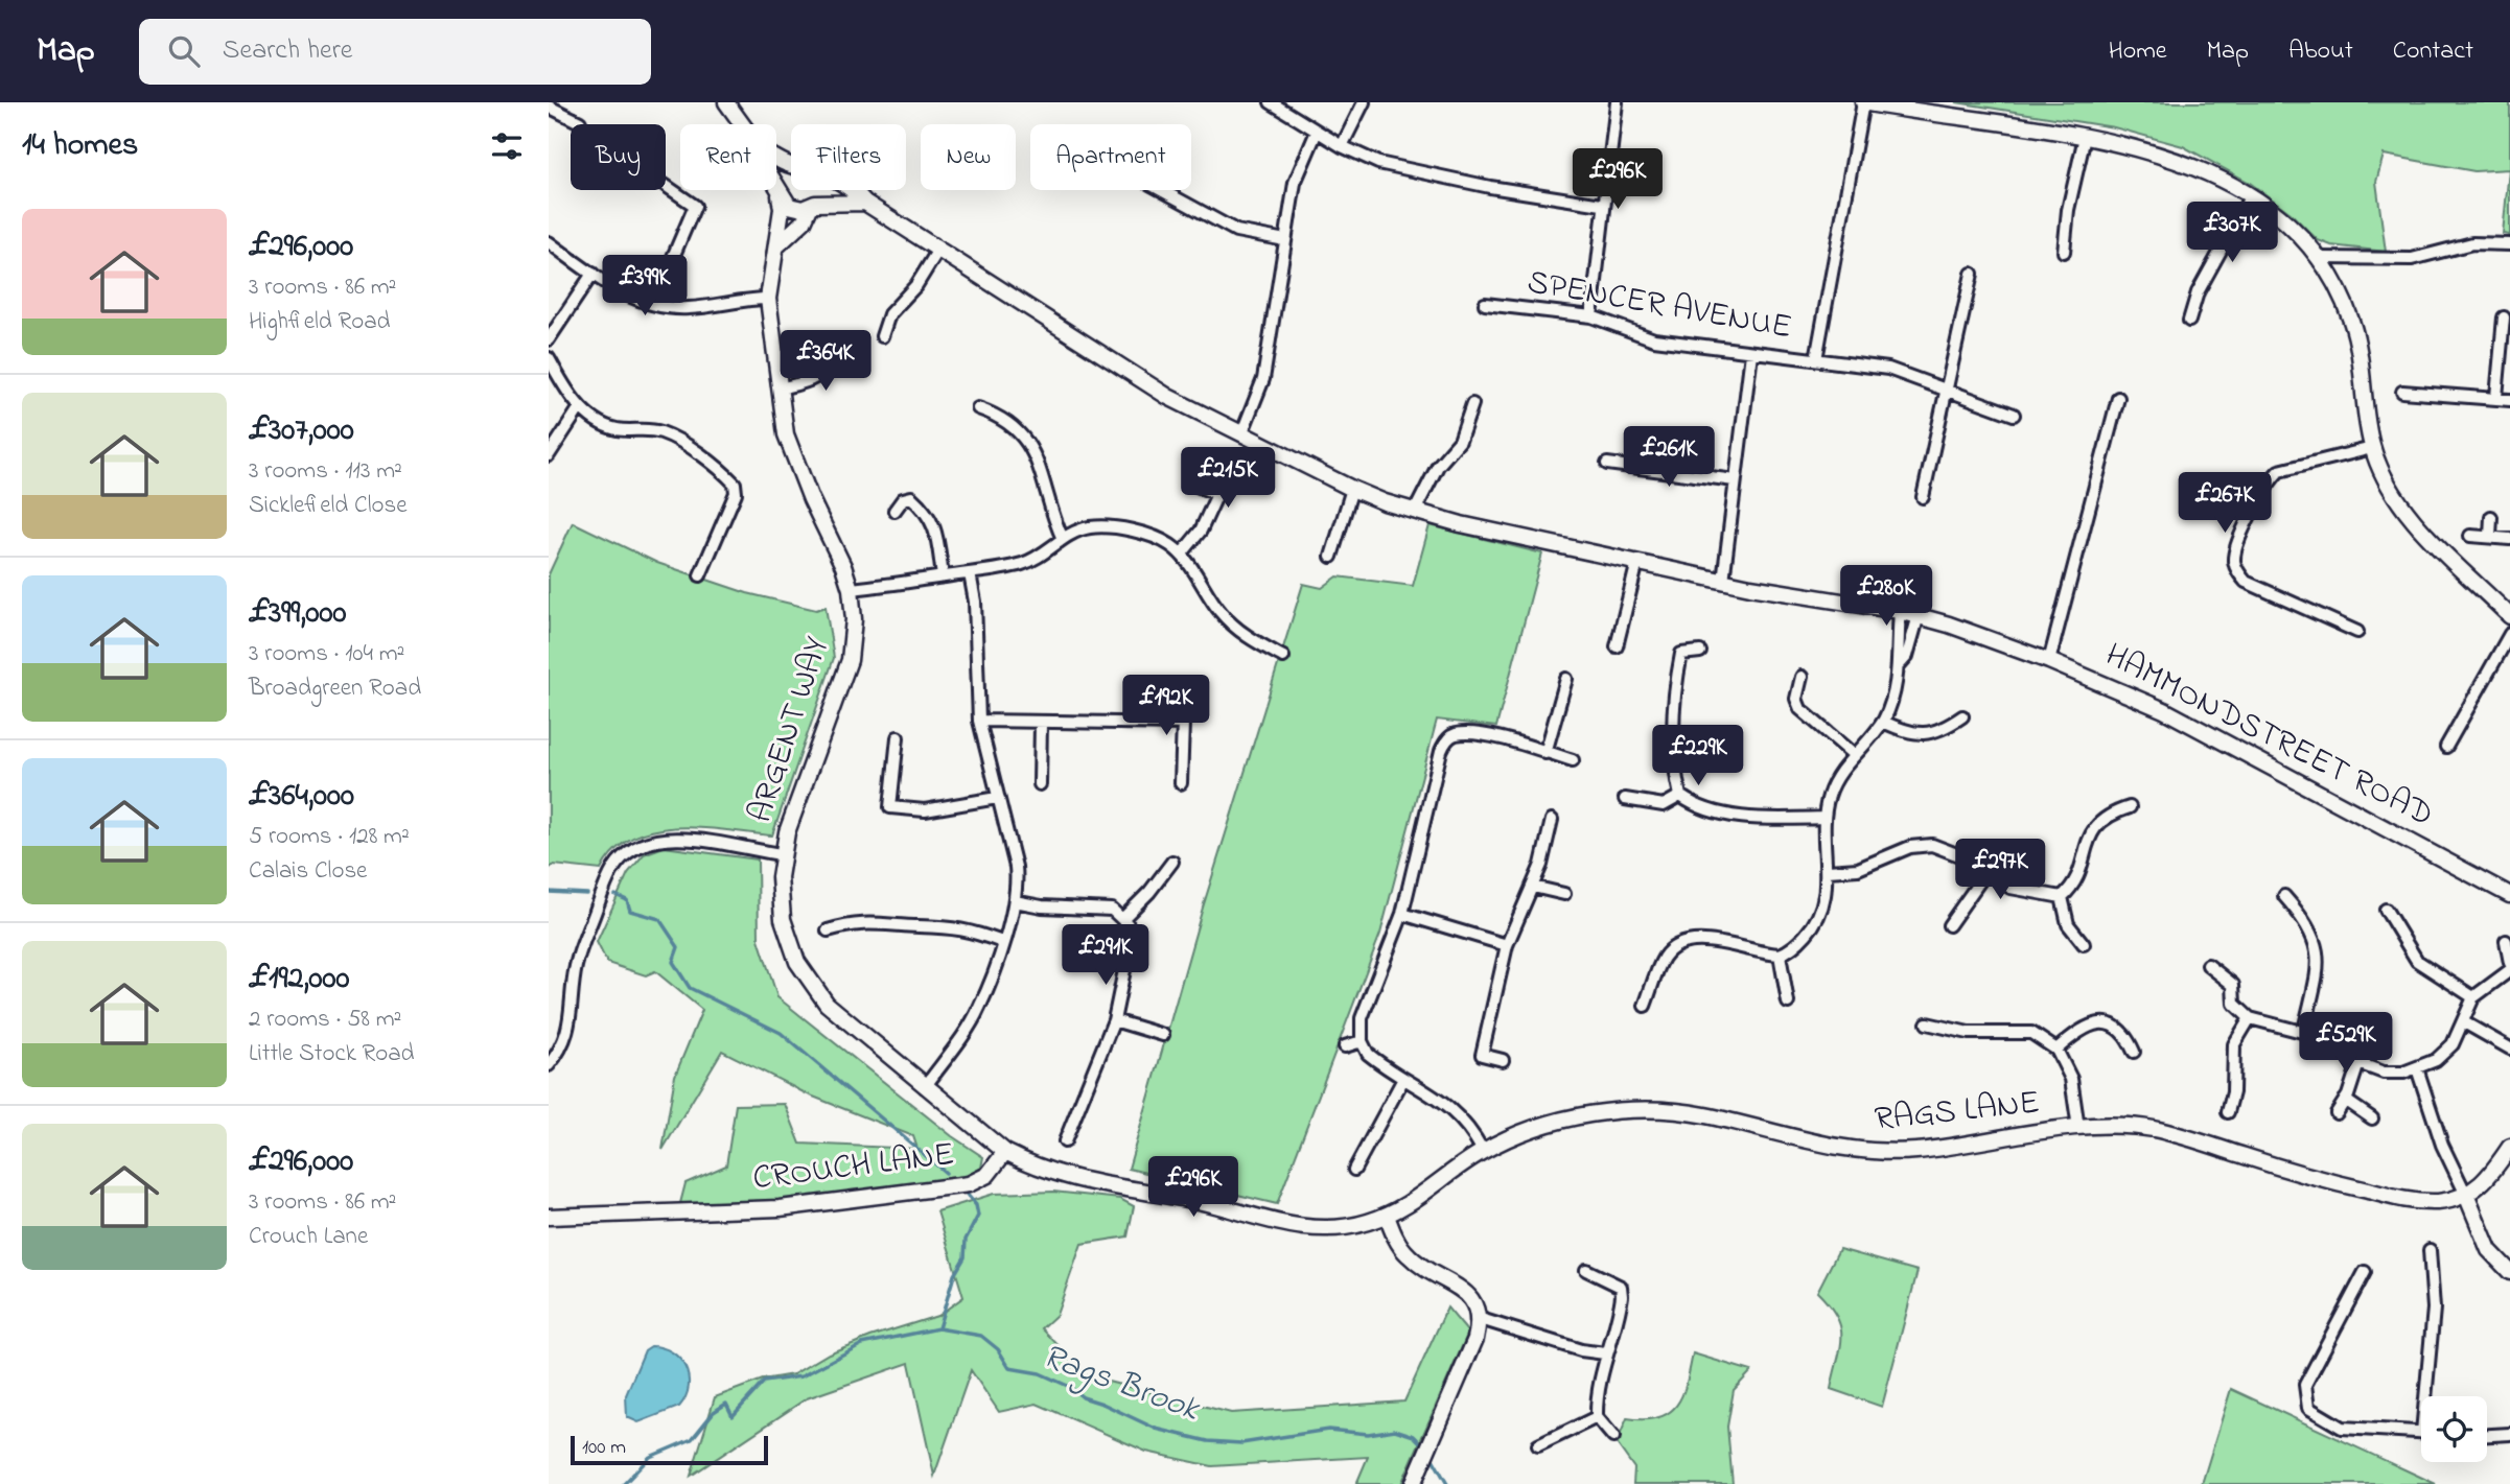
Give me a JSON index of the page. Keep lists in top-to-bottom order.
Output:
{
  "streets": {
    "street": [
      "SPENCER AVENUE",
      "ARGENT WAY",
      "HAMMONDSTREET ROAD",
      "RAGS LANE",
      "CROUCH LANE"
    ]
  },
  "crossings": [
    ["ARGENT WAY", "HAMMONDSTREET ROAD"],
    ["ARGENT WAY", "CROUCH LANE"]
  ],
  "water": ["Rags Brook"],
  "scale_bar": "100 m",
  "page": {
    "header": "Map",
    "search": "Search here",
    "nav": [
      "Home",
      "Map",
      "About",
      "Contact"
    ],
    "heading": "14 homes",
    "chip": [
      "Buy",
      "Rent",
      "Filters",
      "New",
      "Apartment"
    ],
    "price": [
      "£296K",
      "£307K",
      "£399K",
      "£364K",
      "£261K",
      "£215K",
      "£267K",
      "£280K",
      "£192K",
      "£229K",
      "£297K",
      "£291K",
      "£529K",
      "£296K"
    ],
    "list": [
      {
        "name": "£296,000",
        "note": "3 rooms · 86 m² · Highfield Road"
      },
      {
        "name": "£307,000",
        "note": "3 rooms · 113 m² · Sicklefield Close"
      },
      {
        "name": "£399,000",
        "note": "3 rooms · 104 m² · Broadgreen Road"
      },
      {
        "name": "£364,000",
        "note": "5 rooms · 128 m² · Calais Close"
      },
      {
        "name": "£192,000",
        "note": "2 rooms · 58 m² · Little Stock Road"
      },
      {
        "name": "£296,000",
        "note": "3 rooms · 86 m² · Crouch Lane"
      }
    ],
    "scale": "100 m"
  }
}
